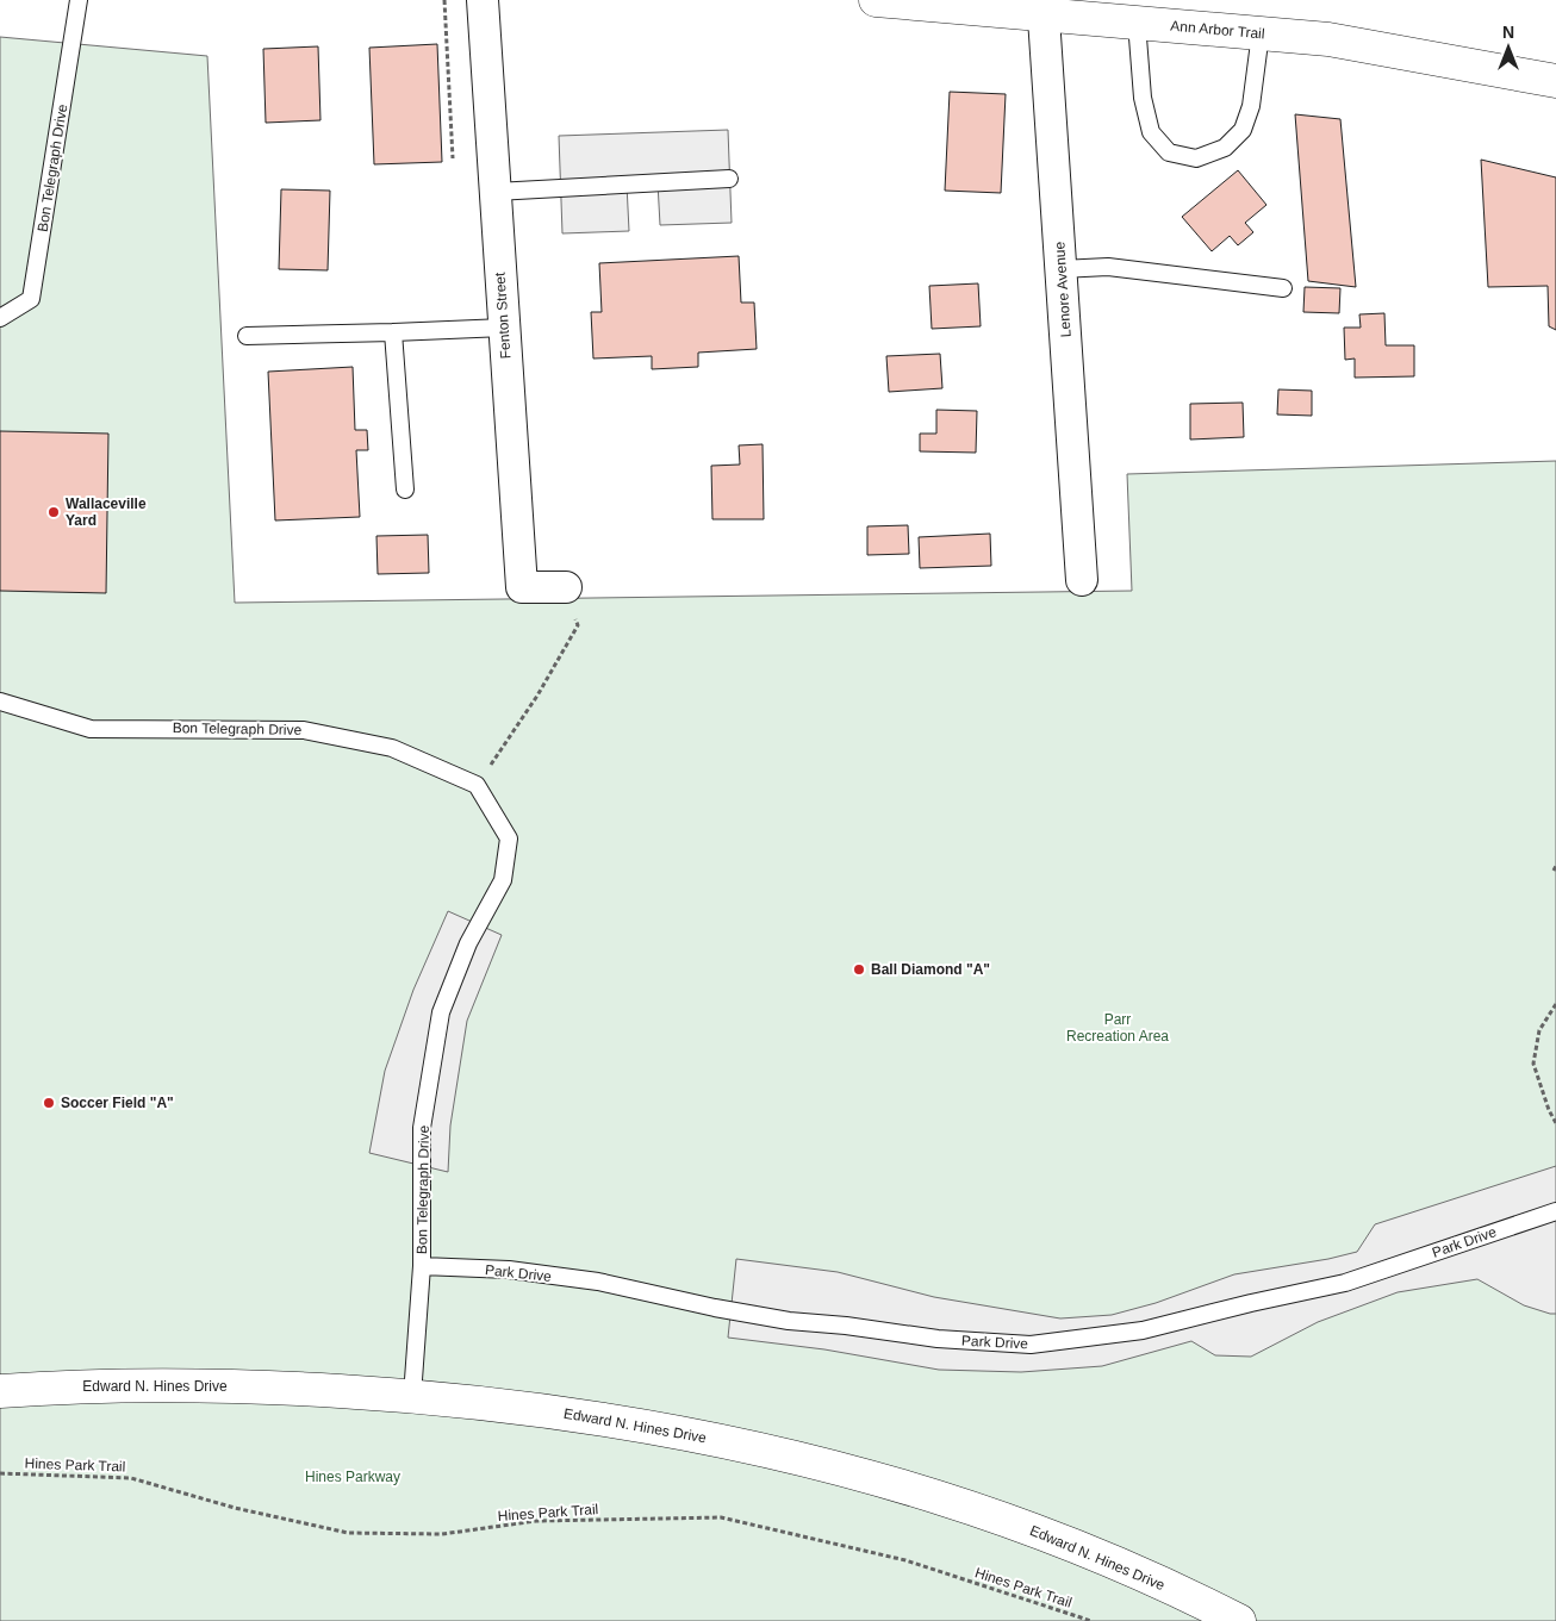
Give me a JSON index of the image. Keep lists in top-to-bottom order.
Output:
{
  "streets": {
    "street": [
      "Ann Arbor Trail",
      "Lenore Avenue",
      "Fenton Street",
      "Edward N. Hines Drive"
    ],
    "lane": ["Bon Telegraph Drive", "Park Drive"],
    "path": ["Hines Park Trail"]
  },
  "crossings": [
    ["Ann Arbor Trail", "Lenore Avenue"],
    ["Bon Telegraph Drive", "Park Drive"],
    ["Bon Telegraph Drive", "Edward N. Hines Drive"]
  ],
  "parks": ["Parr Recreation Area", "Hines Parkway"],
  "places": ["Wallaceville Yard", "Ball Diamond \"A\"", "Soccer Field \"A\""],
  "north": "top"
}
